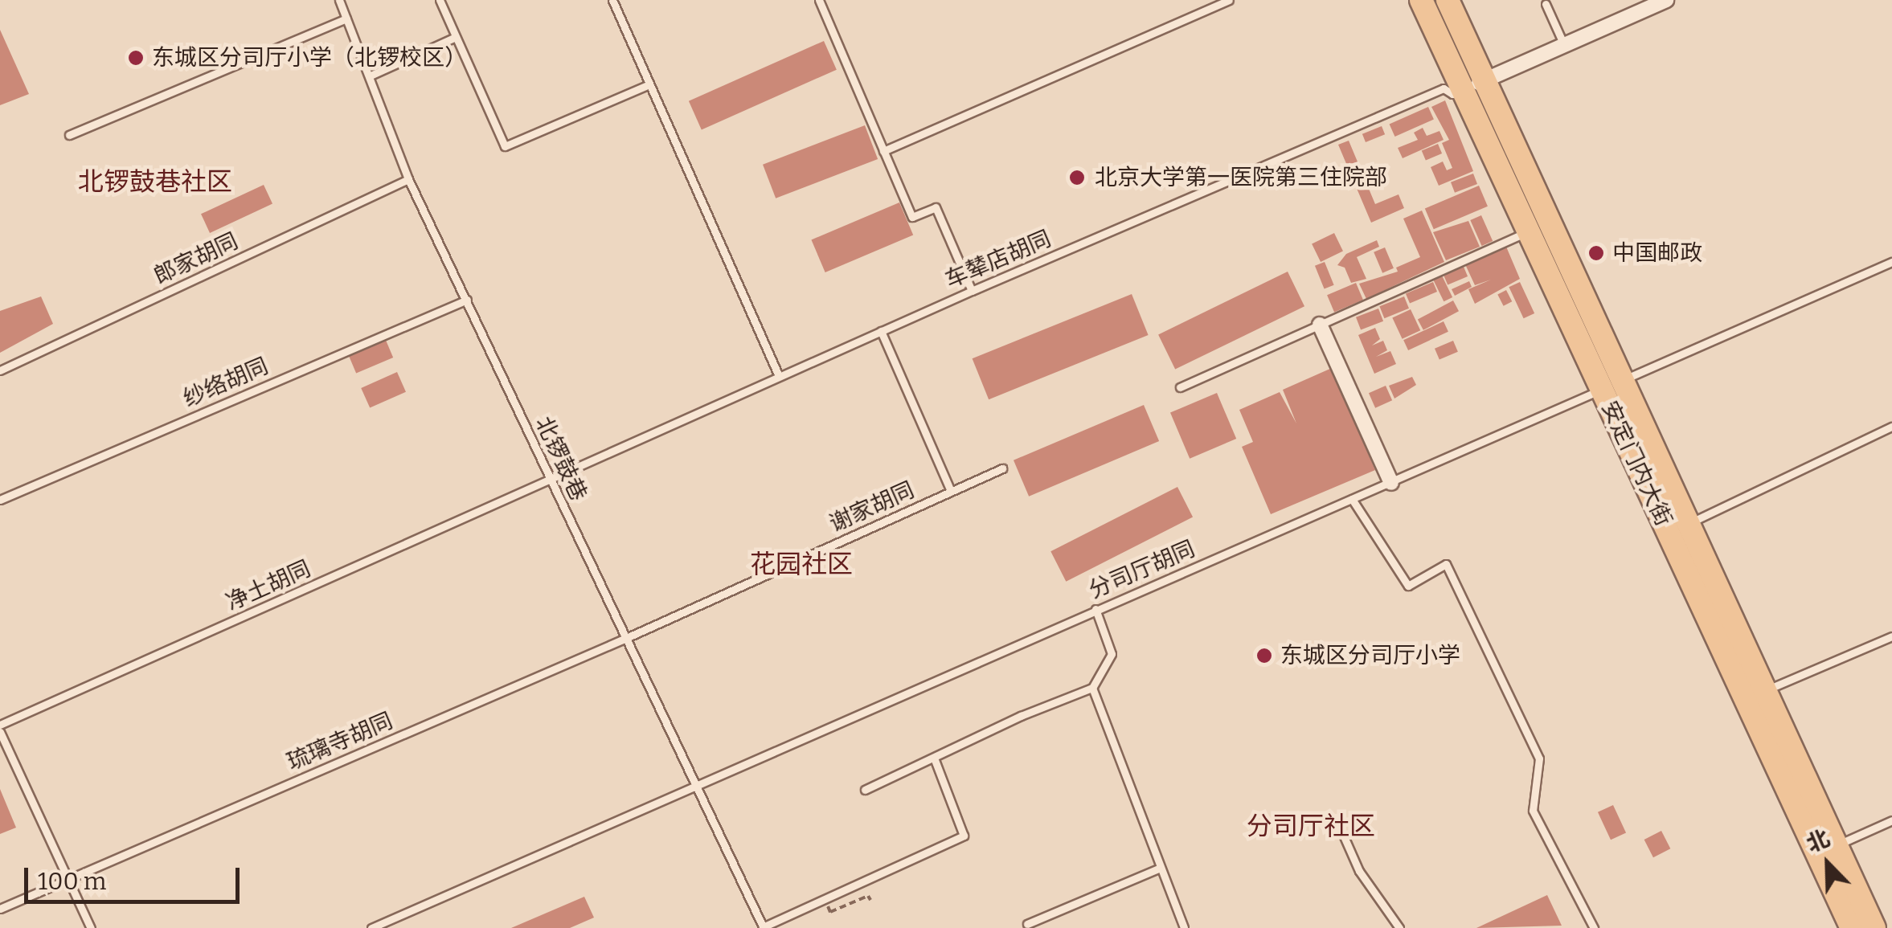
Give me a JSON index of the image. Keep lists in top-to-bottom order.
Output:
{
  "streets": {
    "main road": ["安定门内大街"],
    "lane": [
      "郎家胡同",
      "车辇店胡同",
      "纱络胡同",
      "北锣鼓巷",
      "谢家胡同",
      "分司厅胡同",
      "净土胡同",
      "琉璃寺胡同"
    ]
  },
  "crossings": [
    ["郎家胡同", "北锣鼓巷"],
    ["车辇店胡同", "北锣鼓巷"],
    ["车辇店胡同", "安定门内大街"],
    ["车辇店胡同", "净土胡同"],
    ["纱络胡同", "北锣鼓巷"],
    ["北锣鼓巷", "谢家胡同"],
    ["北锣鼓巷", "分司厅胡同"],
    ["北锣鼓巷", "净土胡同"],
    ["北锣鼓巷", "琉璃寺胡同"],
    ["安定门内大街", "分司厅胡同"],
    ["谢家胡同", "琉璃寺胡同"]
  ],
  "districts": ["北锣鼓巷社区", "花园社区", "分司厅社区"],
  "places": [
    "东城区分司厅小学（北锣校区）",
    "北京大学第一医院第三住院部",
    "中国邮政",
    "东城区分司厅小学"
  ],
  "scale_bar": "100 m",
  "north": "top left"
}
